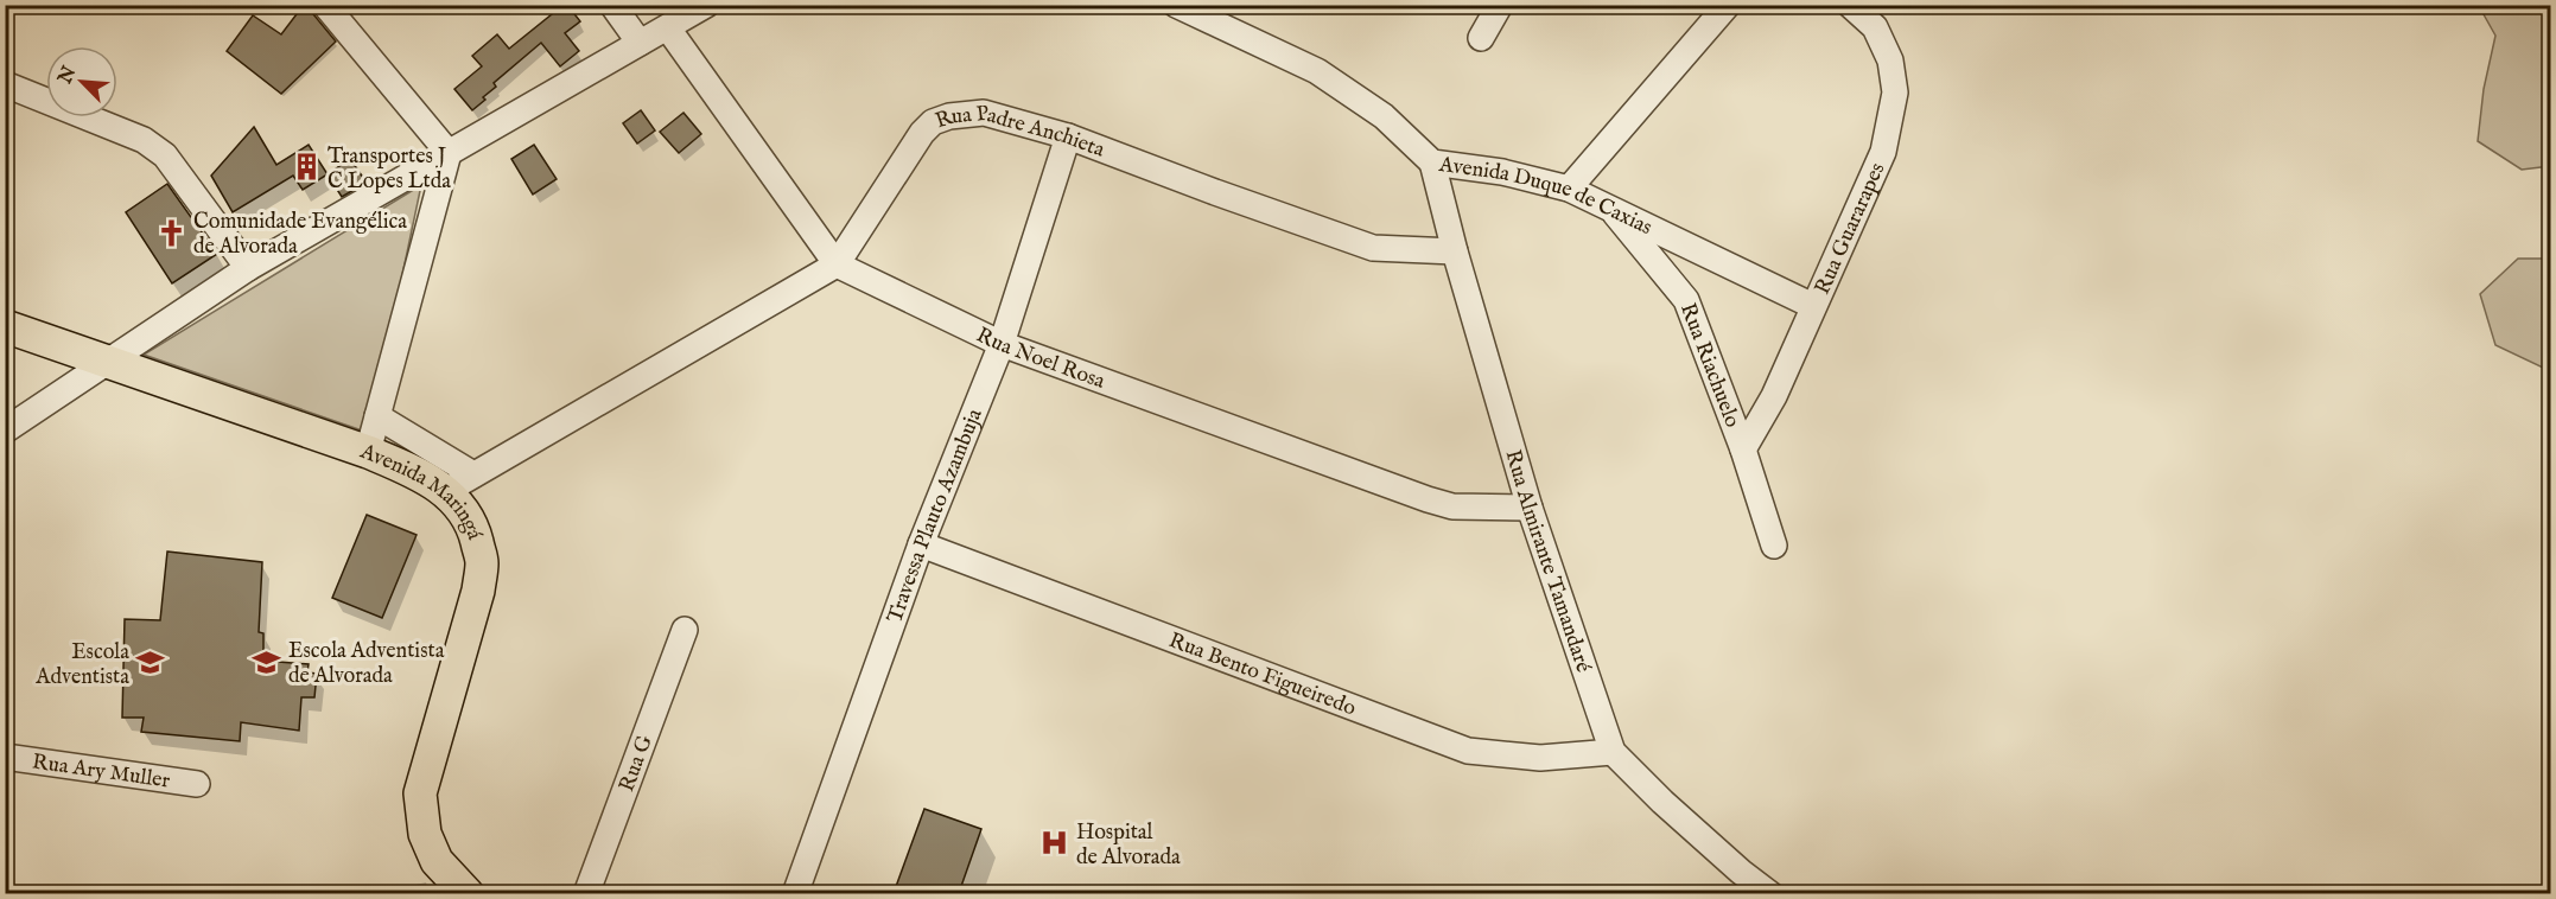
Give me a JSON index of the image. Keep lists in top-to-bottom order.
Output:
{
  "streets": {
    "main road": ["Avenida Maringá"],
    "street": [
      "Rua Padre Anchieta",
      "Avenida Duque de Caxias",
      "Rua Guararapes",
      "Rua Noel Rosa",
      "Rua Riachuelo",
      "Travessa Plauto Azambuja",
      "Rua Almirante Tamandaré",
      "Rua Bento Figueiredo",
      "Rua G",
      "Rua Ary Muller"
    ]
  },
  "crossings": [
    ["Rua Padre Anchieta", "Rua Noel Rosa"],
    ["Rua Padre Anchieta", "Avenida Maringá"],
    ["Rua Padre Anchieta", "Travessa Plauto Azambuja"],
    ["Rua Padre Anchieta", "Rua Almirante Tamandaré"],
    ["Avenida Duque de Caxias", "Rua Guararapes"],
    ["Avenida Duque de Caxias", "Rua Riachuelo"],
    ["Avenida Duque de Caxias", "Rua Almirante Tamandaré"],
    ["Rua Guararapes", "Rua Riachuelo"],
    ["Rua Noel Rosa", "Travessa Plauto Azambuja"],
    ["Rua Noel Rosa", "Rua Almirante Tamandaré"],
    ["Travessa Plauto Azambuja", "Rua Bento Figueiredo"],
    ["Rua Almirante Tamandaré", "Rua Bento Figueiredo"]
  ],
  "places": {
    "building": ["Transportes J C Lopes Ltda"],
    "church": ["Comunidade Evangélica de Alvorada"],
    "school or university": ["Escola Adventista de Alvorada", "Escola Adventista"],
    "hospital": ["Hospital de Alvorada"]
  },
  "north": "top left"
}
